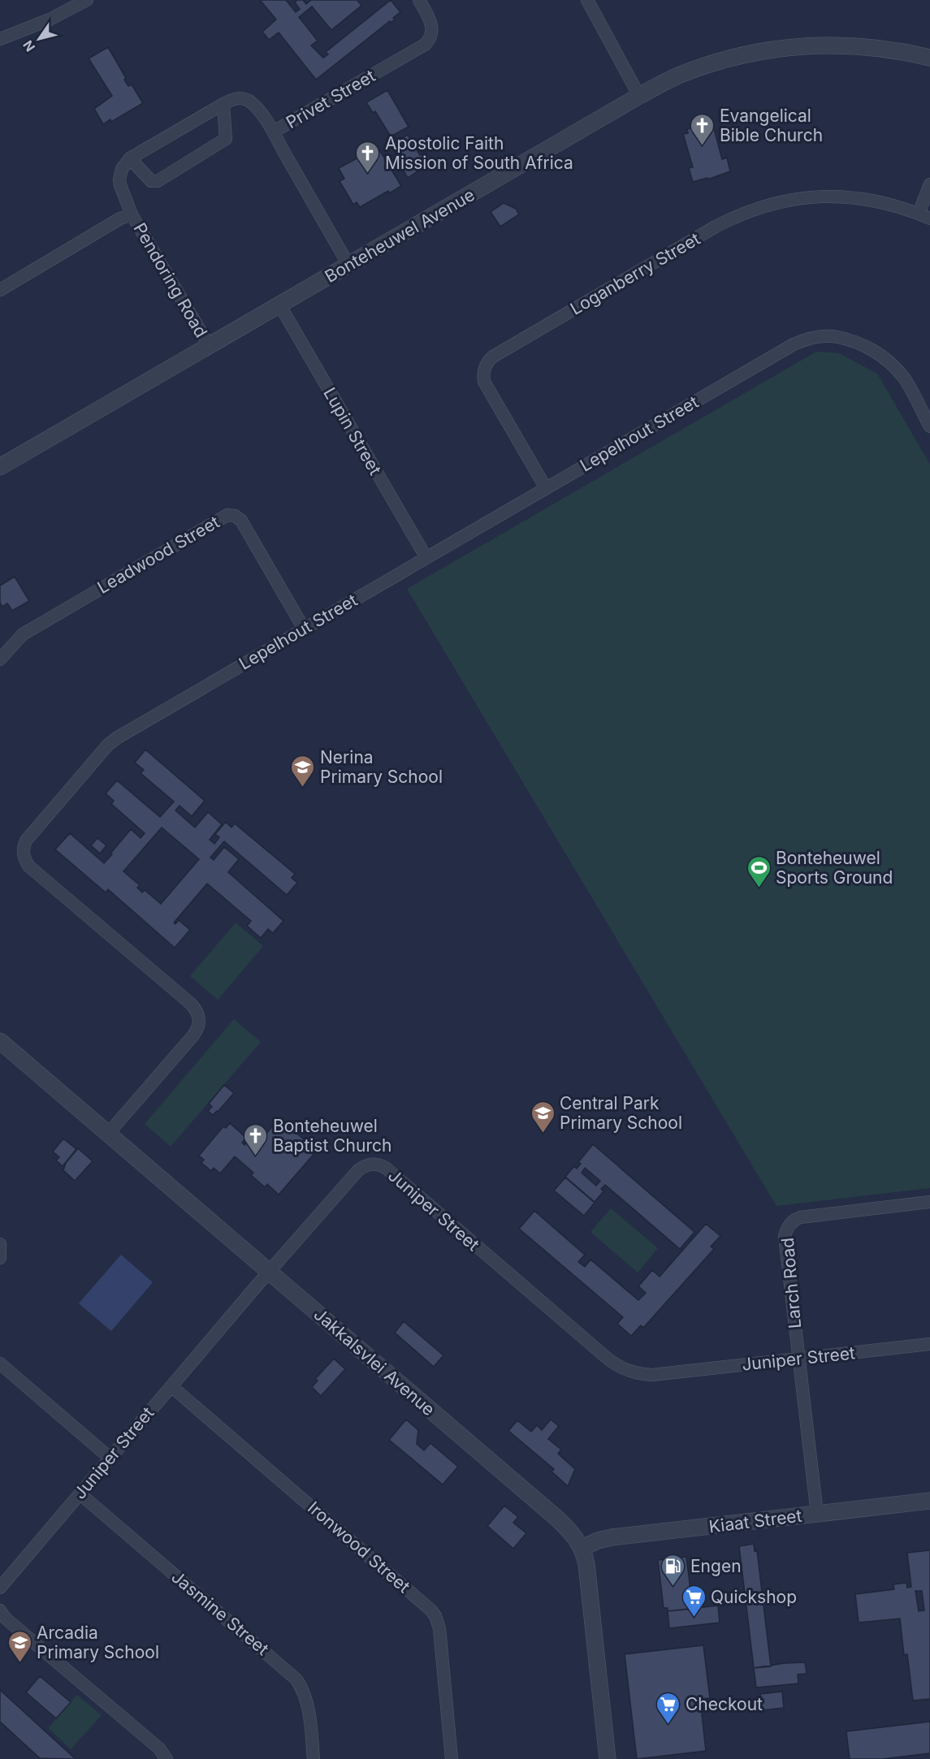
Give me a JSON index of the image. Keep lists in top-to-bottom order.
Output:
{
  "streets": {
    "street": [
      "Privet Street",
      "Bonteheuwel Avenue",
      "Loganberry Street",
      "Pendoring Road",
      "Lupin Street",
      "Lepelhout Street",
      "Leadwood Street",
      "Juniper Street",
      "Larch Road",
      "Jakkalsvlei Avenue",
      "Kiaat Street",
      "Ironwood Street",
      "Jasmine Street"
    ]
  },
  "crossings": [
    ["Privet Street", "Bonteheuwel Avenue"],
    ["Bonteheuwel Avenue", "Pendoring Road"],
    ["Bonteheuwel Avenue", "Lupin Street"],
    ["Loganberry Street", "Lepelhout Street"],
    ["Lupin Street", "Lepelhout Street"],
    ["Lepelhout Street", "Leadwood Street"],
    ["Lepelhout Street", "Jakkalsvlei Avenue"],
    ["Juniper Street", "Larch Road"],
    ["Juniper Street", "Jakkalsvlei Avenue"],
    ["Juniper Street", "Ironwood Street"],
    ["Juniper Street", "Jasmine Street"],
    ["Larch Road", "Kiaat Street"],
    ["Jakkalsvlei Avenue", "Kiaat Street"]
  ],
  "places": {
    "church": ["Evangelical Bible Church", "Apostolic Faith Mission of South Africa", "Bonteheuwel Baptist Church"],
    "school or university": ["Nerina Primary School", "Central Park Primary School", "Arcadia Primary School"],
    "sports": ["Bonteheuwel Sports Ground"],
    "fuel station": ["Engen"],
    "supermarket": ["Quickshop", "Checkout"]
  },
  "north": "bottom left"
}
